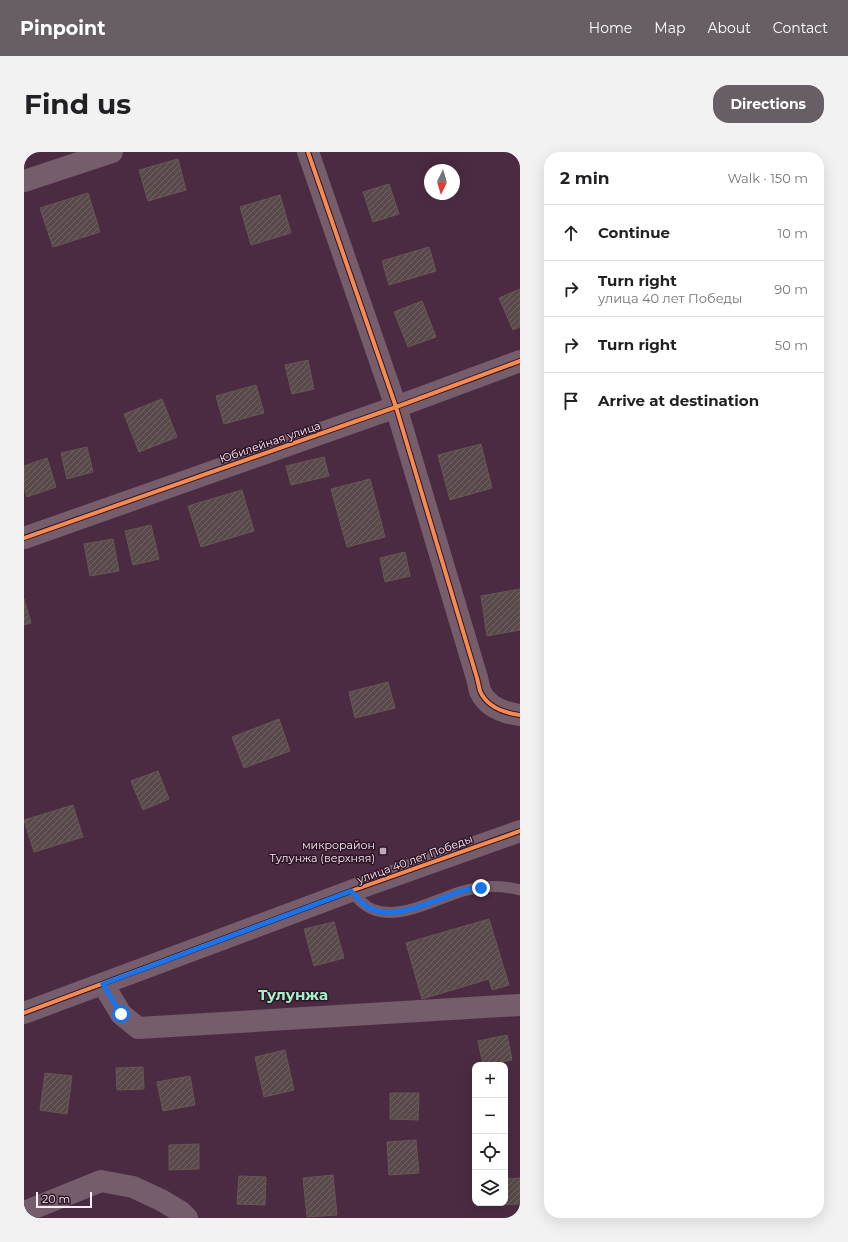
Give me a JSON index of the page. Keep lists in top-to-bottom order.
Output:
{
  "streets": {
    "street": ["Юбилейная улица", "улица 40 лет Победы"]
  },
  "districts": ["Тулунжа"],
  "places": {
    "transit": ["микрорайон Тулунжа (верхняя)"]
  },
  "scale_bar": "20 m",
  "north": "bottom",
  "page": {
    "header": "Pinpoint",
    "nav": [
      "Home",
      "Map",
      "About",
      "Contact"
    ],
    "buttons": "Directions",
    "title": "Find us",
    "heading": ["2 min", "Walk · 150 m"],
    "list": [
      ["Continue", "10 m"],
      ["Turn right", "улица 40 лет Победы", "90 m"],
      ["Turn right", "50 m"],
      "Arrive at destination"
    ],
    "map_buttons": ["+", "−"],
    "scale": "20 m"
  }
}
